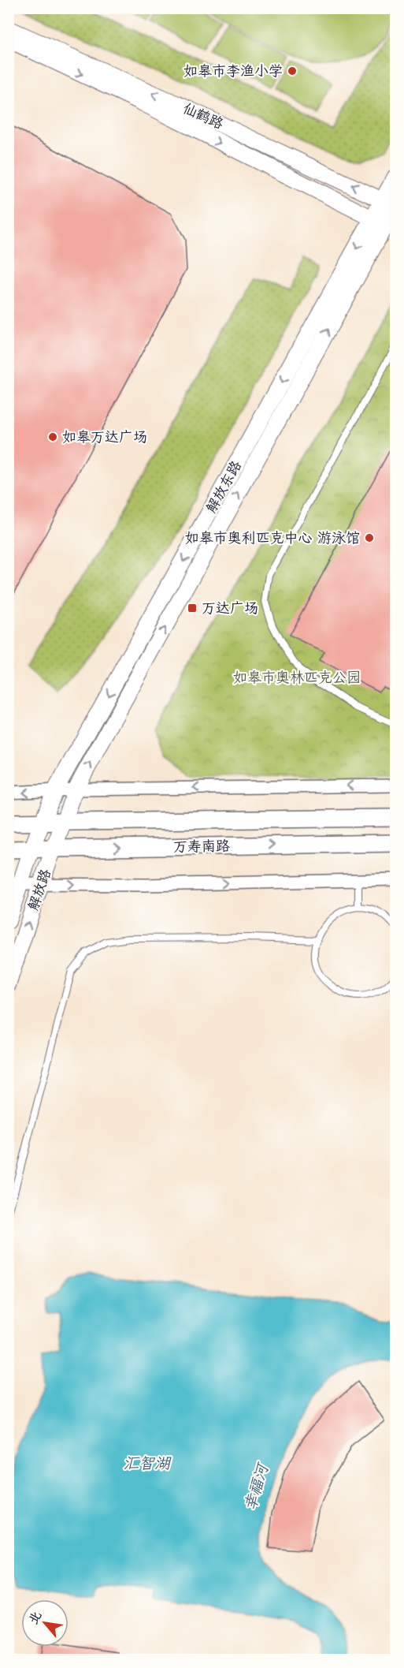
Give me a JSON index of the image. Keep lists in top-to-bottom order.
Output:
{
  "streets": {
    "main road": ["万寿南路"],
    "street": ["仙鹤路", "解放东路", "解放路"]
  },
  "crossings": [
    ["仙鹤路", "解放东路"],
    ["解放东路", "万寿南路"],
    ["解放东路", "解放路"],
    ["万寿南路", "解放路"]
  ],
  "water": ["汇智湖", "幸福河"],
  "parks": ["如皋市奥林匹克公园"],
  "places": {
    "other": ["如皋市李渔小学", "如皋万达广场", "如皋市奥利匹克中心 游泳馆"],
    "transit": ["万达广场"]
  },
  "north": "top left"
}
